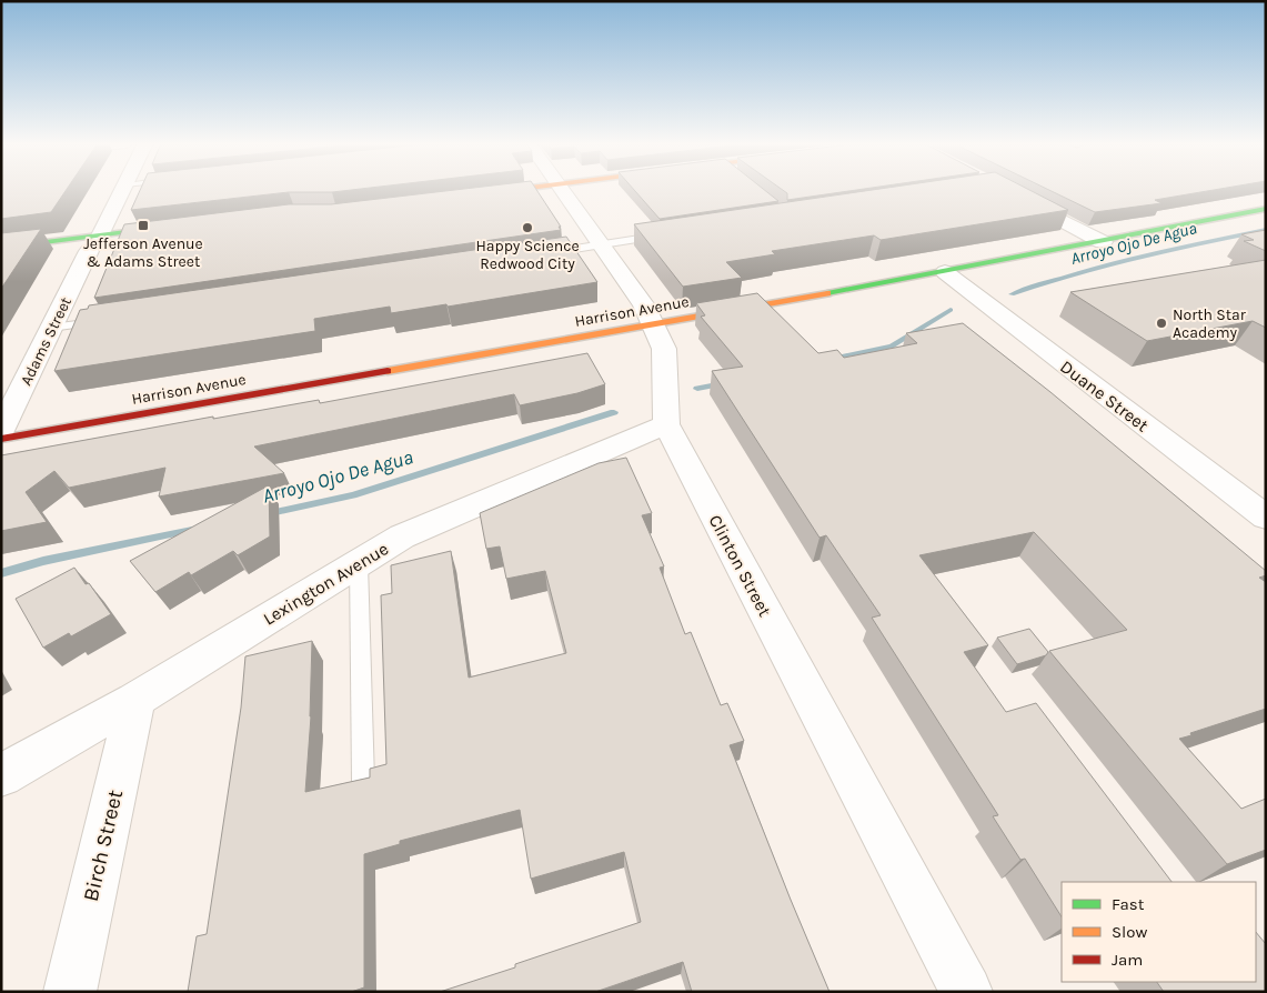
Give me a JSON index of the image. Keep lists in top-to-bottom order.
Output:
{
  "streets": {
    "street": [
      "Harrison Avenue",
      "Adams Street",
      "Duane Street",
      "Clinton Street",
      "Lexington Avenue",
      "Birch Street"
    ]
  },
  "crossings": [
    ["Harrison Avenue", "Duane Street"],
    ["Harrison Avenue", "Clinton Street"],
    ["Clinton Street", "Lexington Avenue"],
    ["Lexington Avenue", "Birch Street"]
  ],
  "water": ["Arroyo Ojo De Agua"],
  "places": {
    "transit": ["Jefferson Avenue & Adams Street"],
    "other": ["Happy Science Redwood City", "North Star Academy"]
  },
  "legend": ["Fast", "Slow", "Jam"]
}
